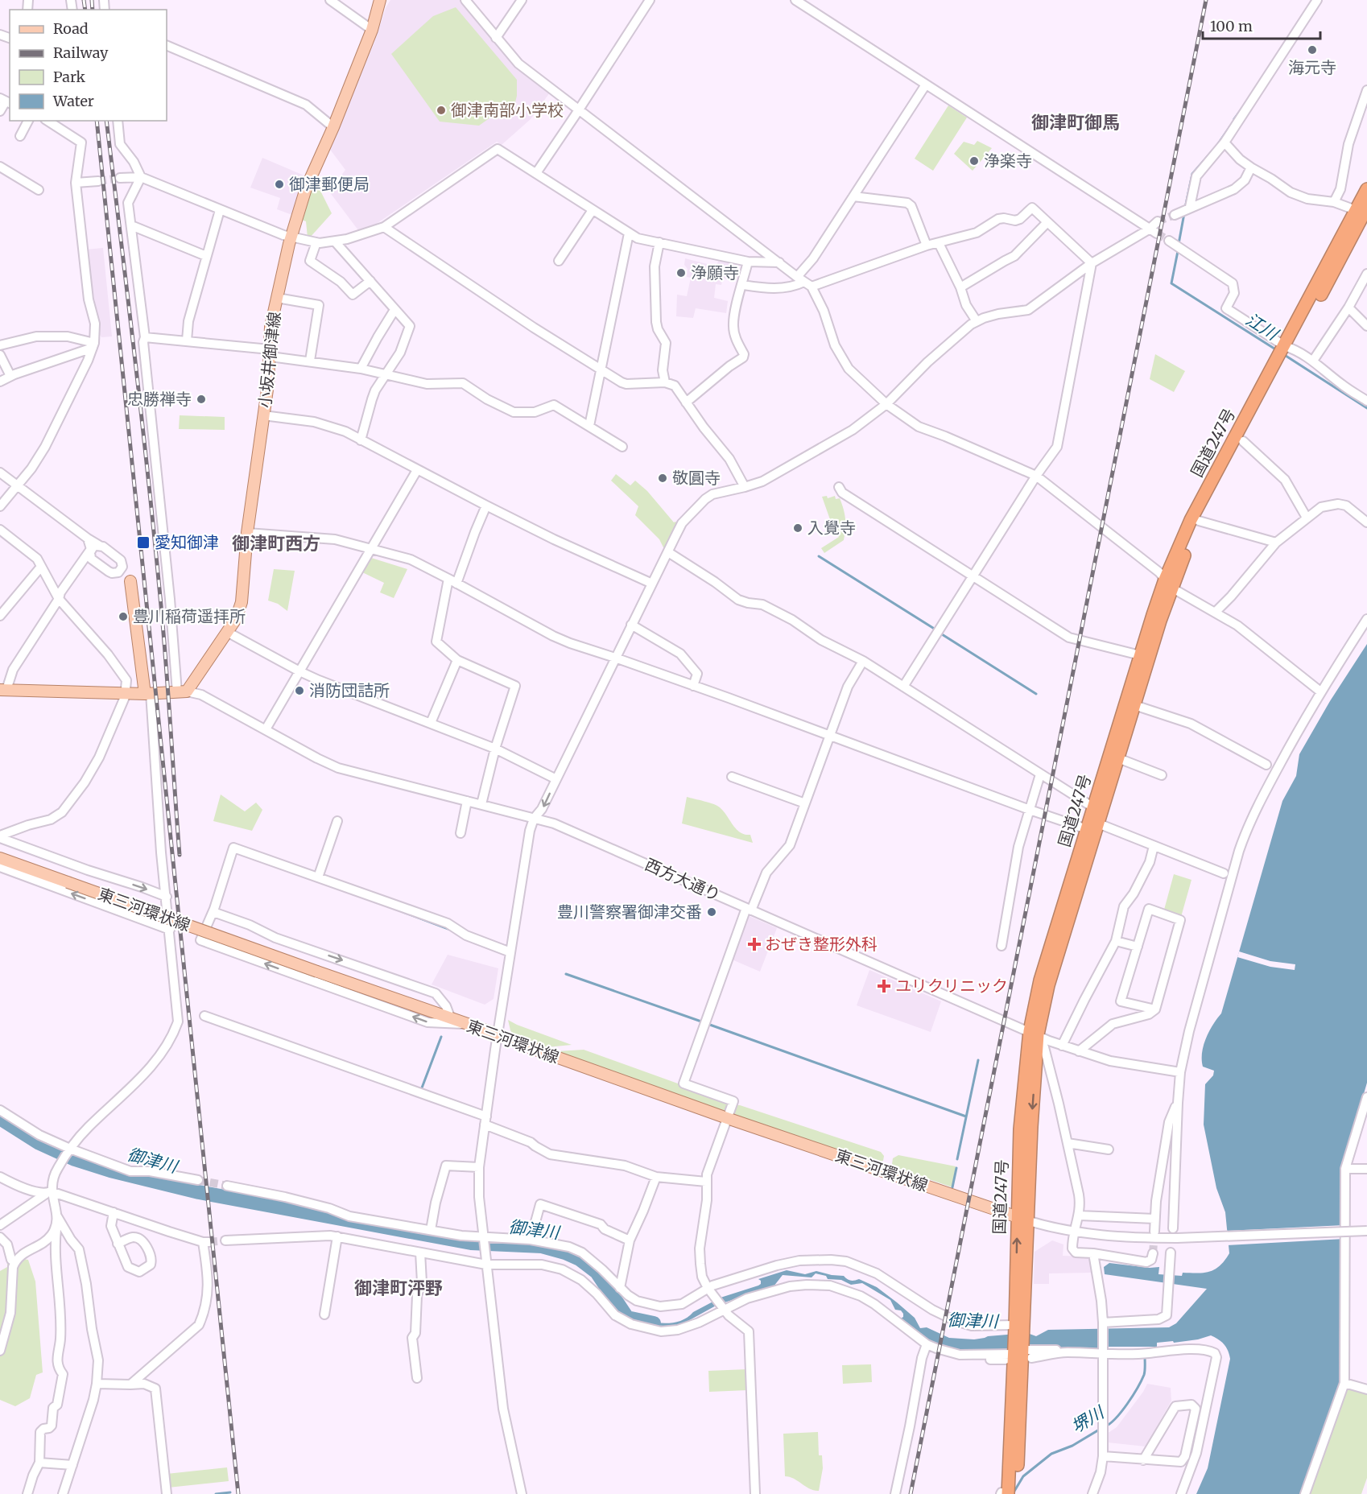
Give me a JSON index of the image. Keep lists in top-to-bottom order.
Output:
{
  "streets": {
    "highway": ["国道247号"],
    "main road": ["小坂井御津線", "東三河環状線"],
    "street": ["西方大通り"]
  },
  "crossings": [
    ["小坂井御津線", "西方大通り"],
    ["国道247号", "西方大通り"],
    ["国道247号", "東三河環状線"]
  ],
  "districts": ["御津町御馬", "御津町西方", "御津町泙野"],
  "water": ["江川", "御津川", "堺川"],
  "places": {
    "other": [
      "海元寺",
      "御津南部小学校",
      "浄楽寺",
      "御津郵便局",
      "浄願寺",
      "忠勝禅寺",
      "敬圓寺",
      "入覺寺",
      "豊川稲荷遥拝所",
      "消防団詰所",
      "豊川警察署御津交番"
    ],
    "transit": ["愛知御津"],
    "health": ["おぜき整形外科", "ユリクリニック"]
  },
  "legend": [
    "Road",
    "Railway",
    "Park",
    "Water"
  ],
  "scale_bar": "100 m"
}
